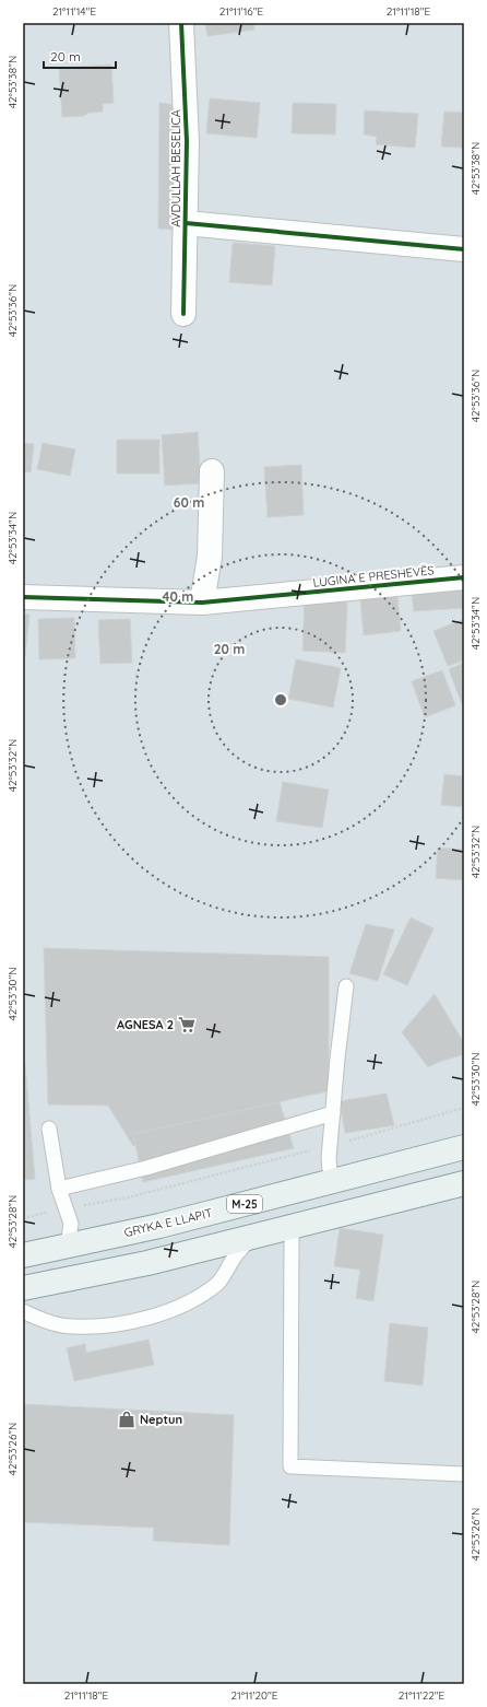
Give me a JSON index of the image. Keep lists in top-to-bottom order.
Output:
{
  "streets": {
    "main road": ["M-25", "GRYKA E LLAPIT"],
    "street": ["AVDULLAH BESELICA", "LUGINA E PRESHEVËS"]
  },
  "places": {
    "supermarket": ["AGNESA 2"],
    "shop": ["Neptun"]
  },
  "scale_bar": "20 m",
  "coordinates": [
    "21°11'14\"E",
    "21°11'16\"E",
    "21°11'18\"E",
    "42°53'38\"N",
    "42°53'36\"N",
    "42°53'34\"N",
    "42°53'32\"N",
    "42°53'30\"N",
    "42°53'28\"N",
    "42°53'26\"N",
    "21°11'20\"E",
    "21°11'22\"E"
  ],
  "rings": ["60 m", "40 m", "20 m"]
}
